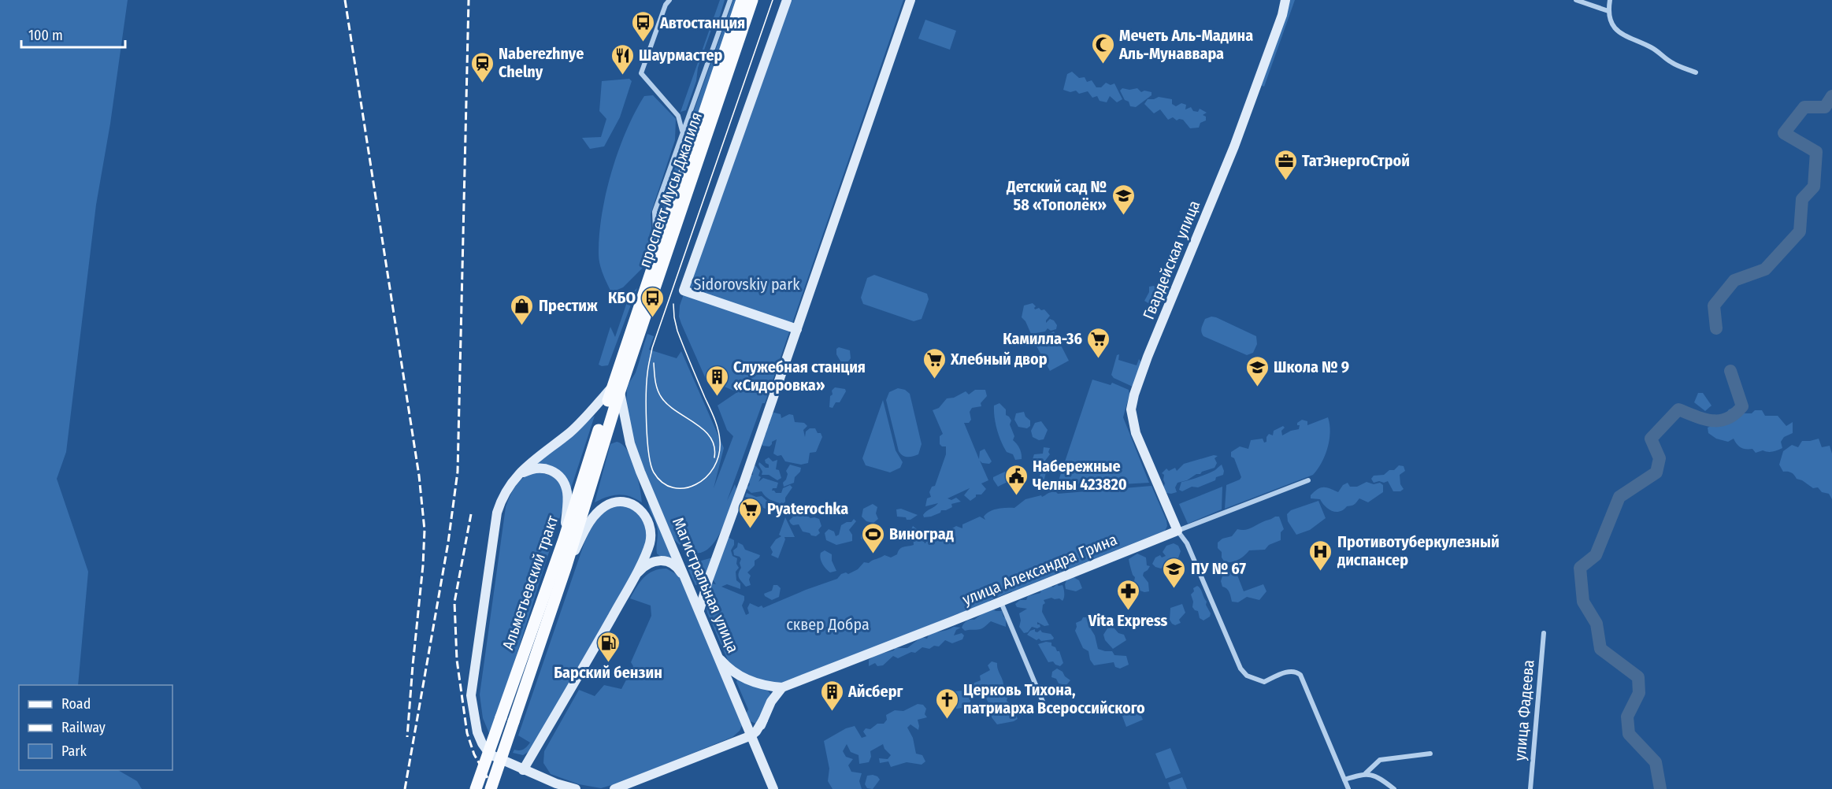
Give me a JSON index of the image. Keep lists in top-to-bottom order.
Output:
{
  "streets": {
    "main road": ["проспект Мусы Джалиля", "Альметьевский тракт"],
    "street": [
      "Гвардейская улица",
      "улица Александра Грина",
      "Магистральная улица",
      "улица Фадеева"
    ]
  },
  "crossings": [
    ["проспект Мусы Джалиля", "Альметьевский тракт"],
    ["проспект Мусы Джалиля", "Магистральная улица"],
    ["Гвардейская улица", "улица Александра Грина"],
    ["Альметьевский тракт", "Магистральная улица"]
  ],
  "parks": ["Sidorovskiy park", "сквер Добра"],
  "places": {
    "bus stop": ["Автостанция", "КБО"],
    "mosque": ["Мечеть Аль-Мадина Аль-Мунаввара"],
    "restaurant": ["Шаурмастер"],
    "station": ["Naberezhnye Chelny"],
    "office": ["ТатЭнергоСтрой"],
    "school or university": ["Детский сад № 58 «Тополёк»", "Школа № 9", "ПУ № 67"],
    "shop": ["Престиж"],
    "supermarket": ["Камилла-36", "Хлебный двор", "Pyaterochka"],
    "building": ["Служебная станция «Сидоровка»", "Айсберг"],
    "public building": ["Набережные Челны 423820"],
    "sports": ["Виноград"],
    "hospital": ["Противотуберкулезный диспансер"],
    "pharmacy": ["Vita Express"],
    "fuel station": ["Барский бензин"],
    "church": ["Церковь Тихона, патриарха Всероссийского"]
  },
  "legend": ["Road", "Railway", "Park"],
  "scale_bar": "100 m"
}
